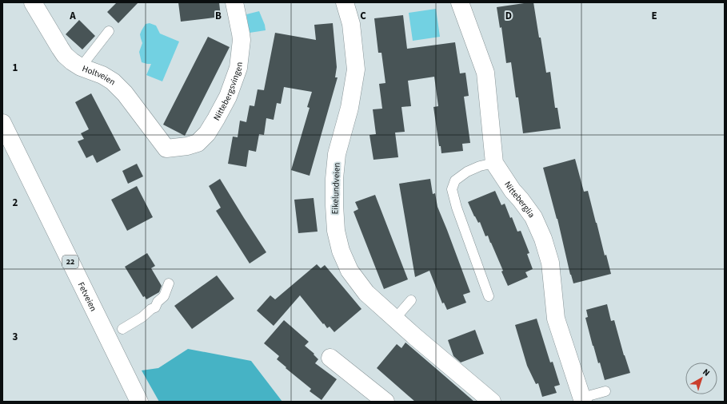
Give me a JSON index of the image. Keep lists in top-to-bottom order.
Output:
{
  "streets": {
    "main road": [
      "Holtveien",
      "Nittebergsvingen",
      "Eikelundveien",
      "Nitteberglia",
      "22",
      "Fetveien"
    ]
  },
  "crossings": [
    ["Holtveien", "Nittebergsvingen"]
  ],
  "north": "top right",
  "grid": {
    "columns": [
      "A",
      "B",
      "C",
      "D",
      "E"
    ],
    "rows": ["1", "2", "3"]
  }
}
